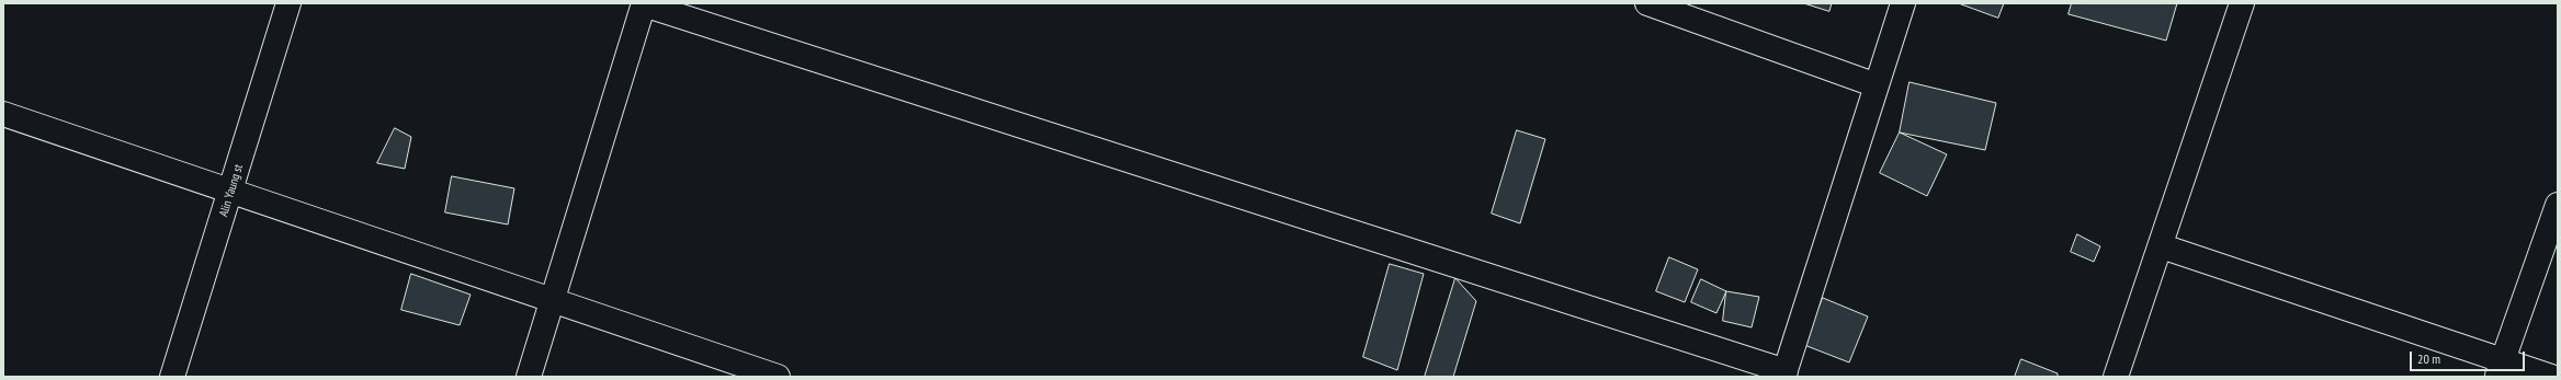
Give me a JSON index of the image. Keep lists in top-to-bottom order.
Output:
{
  "streets": {
    "street": ["Alin Yaung st"]
  },
  "scale_bar": "20 m"
}
